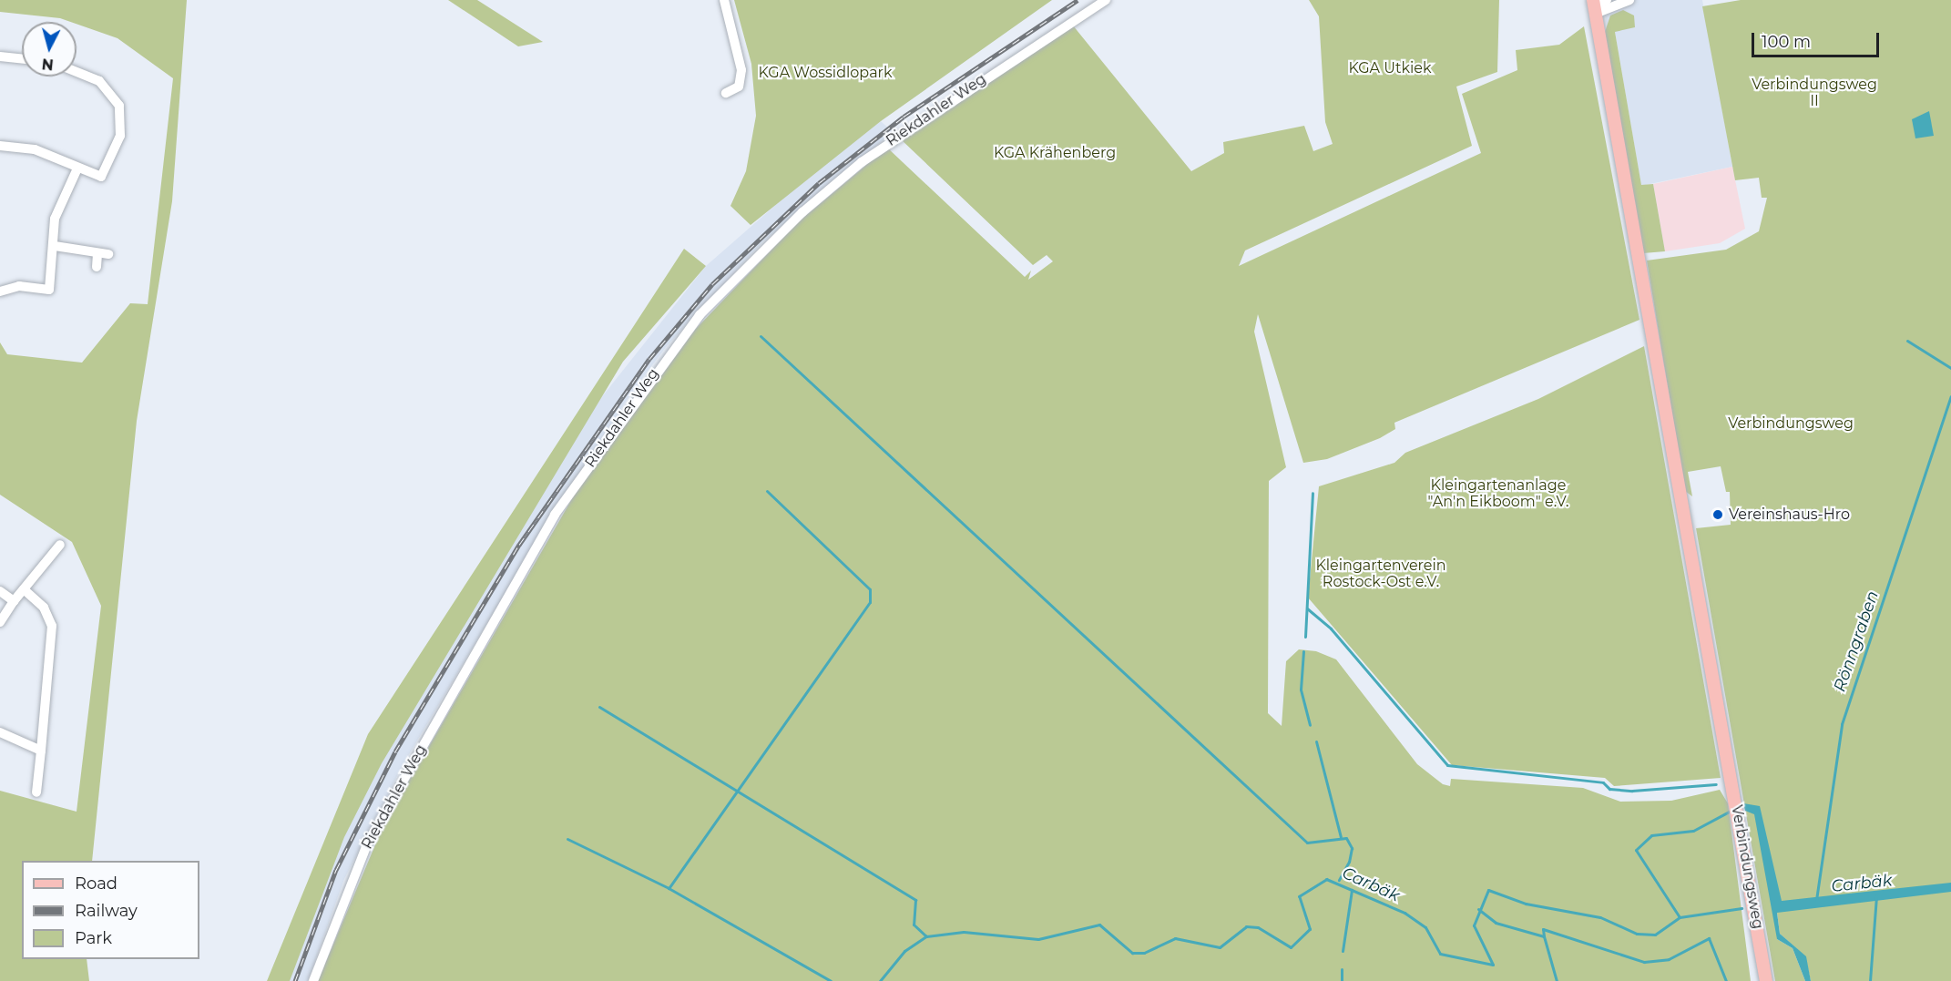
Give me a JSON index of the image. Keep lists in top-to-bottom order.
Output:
{
  "streets": {
    "main road": ["Verbindungsweg"],
    "street": ["Riekdahler Weg"]
  },
  "water": ["Rönngraben", "Carbäk"],
  "parks": [
    "KGA Utkiek",
    "KGA Wossidlopark",
    "Verbindungsweg II",
    "KGA Krähenberg",
    "Verbindungsweg",
    "Kleingartenanlage \"An'n Eikboom\" e.V.",
    "Kleingartenverein Rostock-Ost e.V."
  ],
  "places": ["Vereinshaus-Hro"],
  "legend": ["Road", "Railway", "Park"],
  "scale_bar": "100 m",
  "north": "bottom"
}
